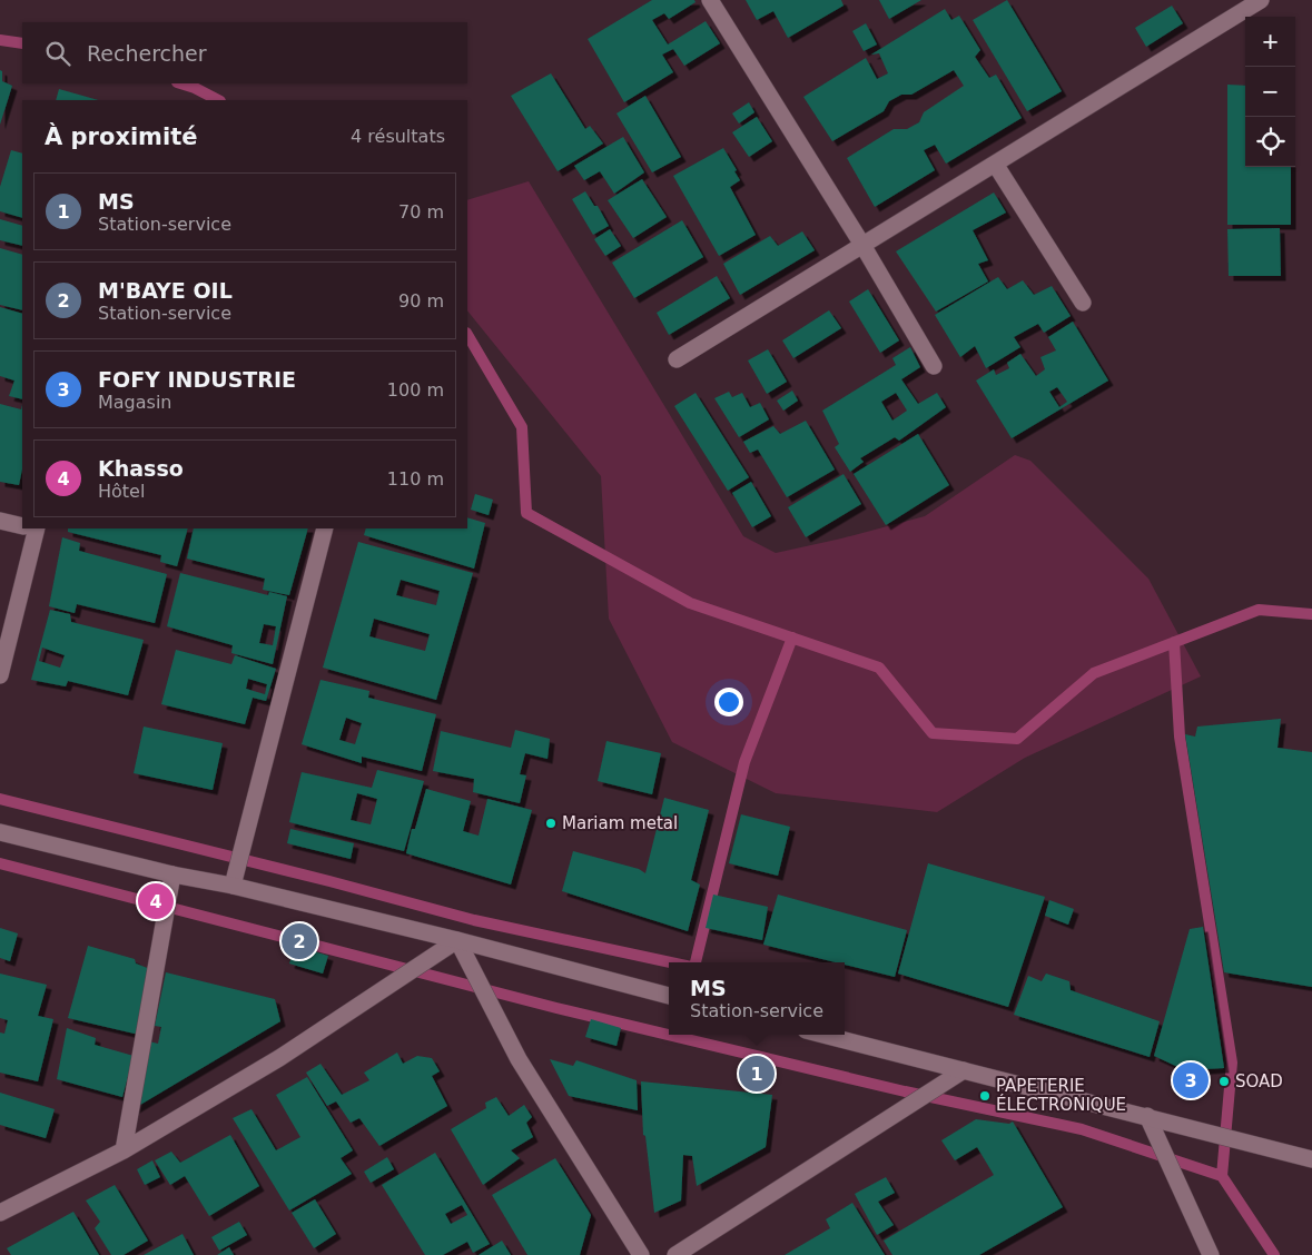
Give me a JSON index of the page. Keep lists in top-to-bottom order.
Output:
{
  "places": ["Mariam metal", "SOAD", "PAPETERIE ÉLECTRONIQUE"],
  "page": {
    "map_buttons": ["+", "−"],
    "search": "Rechercher",
    "heading": ["À proximité", "4 résultats"],
    "list": [
      {
        "mark": "1",
        "name": "MS",
        "note": "Station-service",
        "value": "70 m"
      },
      {
        "mark": "2",
        "name": "M'BAYE OIL",
        "note": "Station-service",
        "value": "90 m"
      },
      {
        "mark": "3",
        "name": "FOFY INDUSTRIE",
        "note": "Magasin",
        "value": "100 m"
      },
      {
        "mark": "4",
        "name": "Khasso",
        "note": "Hôtel",
        "value": "110 m"
      }
    ],
    "pins": [
      "4",
      "2",
      "1",
      "3"
    ],
    "popup": ["MS", "Station-service"]
  }
}
